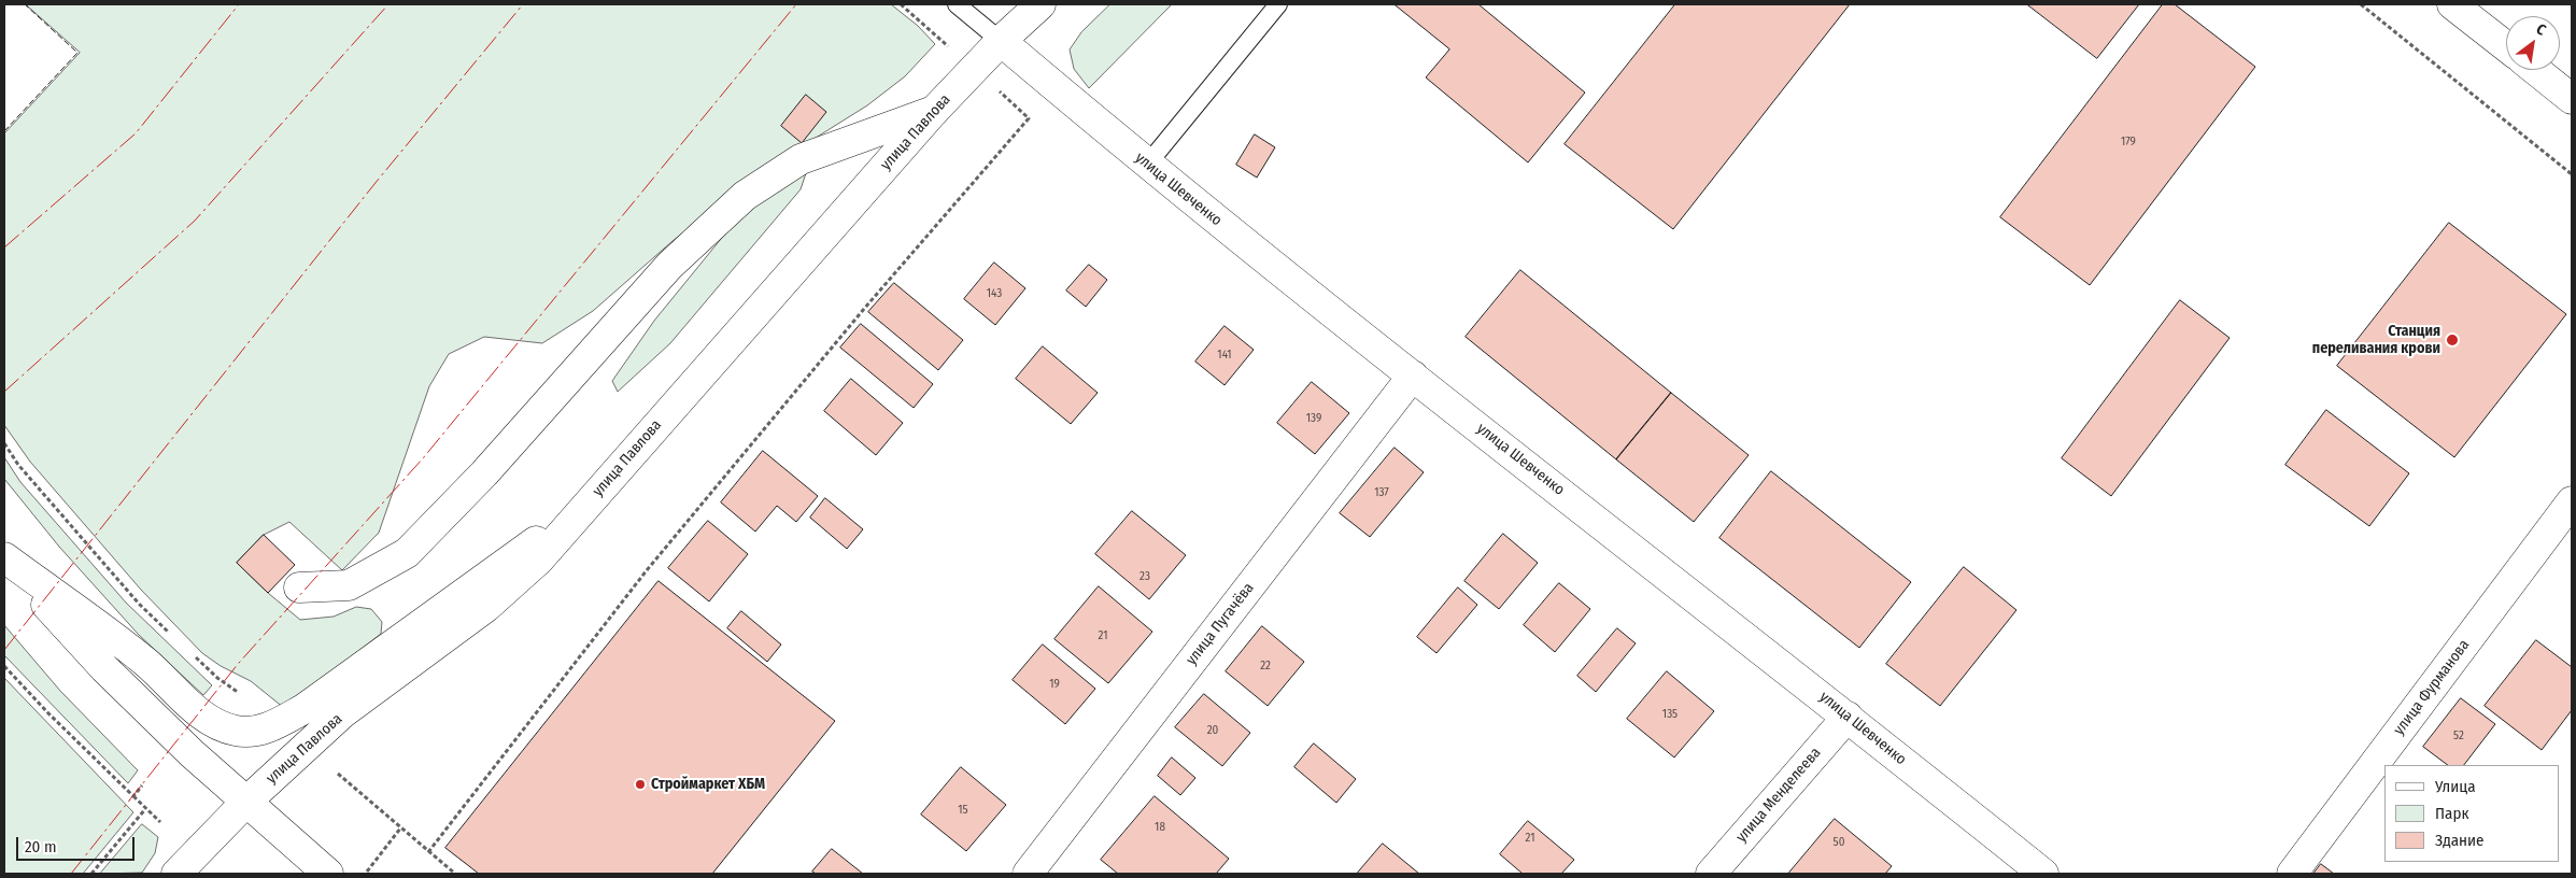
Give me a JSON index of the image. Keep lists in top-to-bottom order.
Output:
{
  "streets": {
    "street": [
      "улица Павлова",
      "улица Шевченко",
      "улица Пугачёва",
      "улица Фурманова",
      "улица Менделеева"
    ]
  },
  "crossings": [
    ["улица Павлова", "улица Шевченко"],
    ["улица Шевченко", "улица Пугачёва"],
    ["улица Шевченко", "улица Менделеева"]
  ],
  "places": ["Станция переливания крови", "Строймаркет ХБМ"],
  "house_numbers": [
    "179",
    "143",
    "141",
    "139",
    "137",
    "23",
    "21",
    "22",
    "19",
    "135",
    "20",
    "52",
    "15",
    "18",
    "21",
    "50"
  ],
  "legend": ["Улица", "Парк", "Здание"],
  "scale_bar": "20 m",
  "north": "top right"
}
